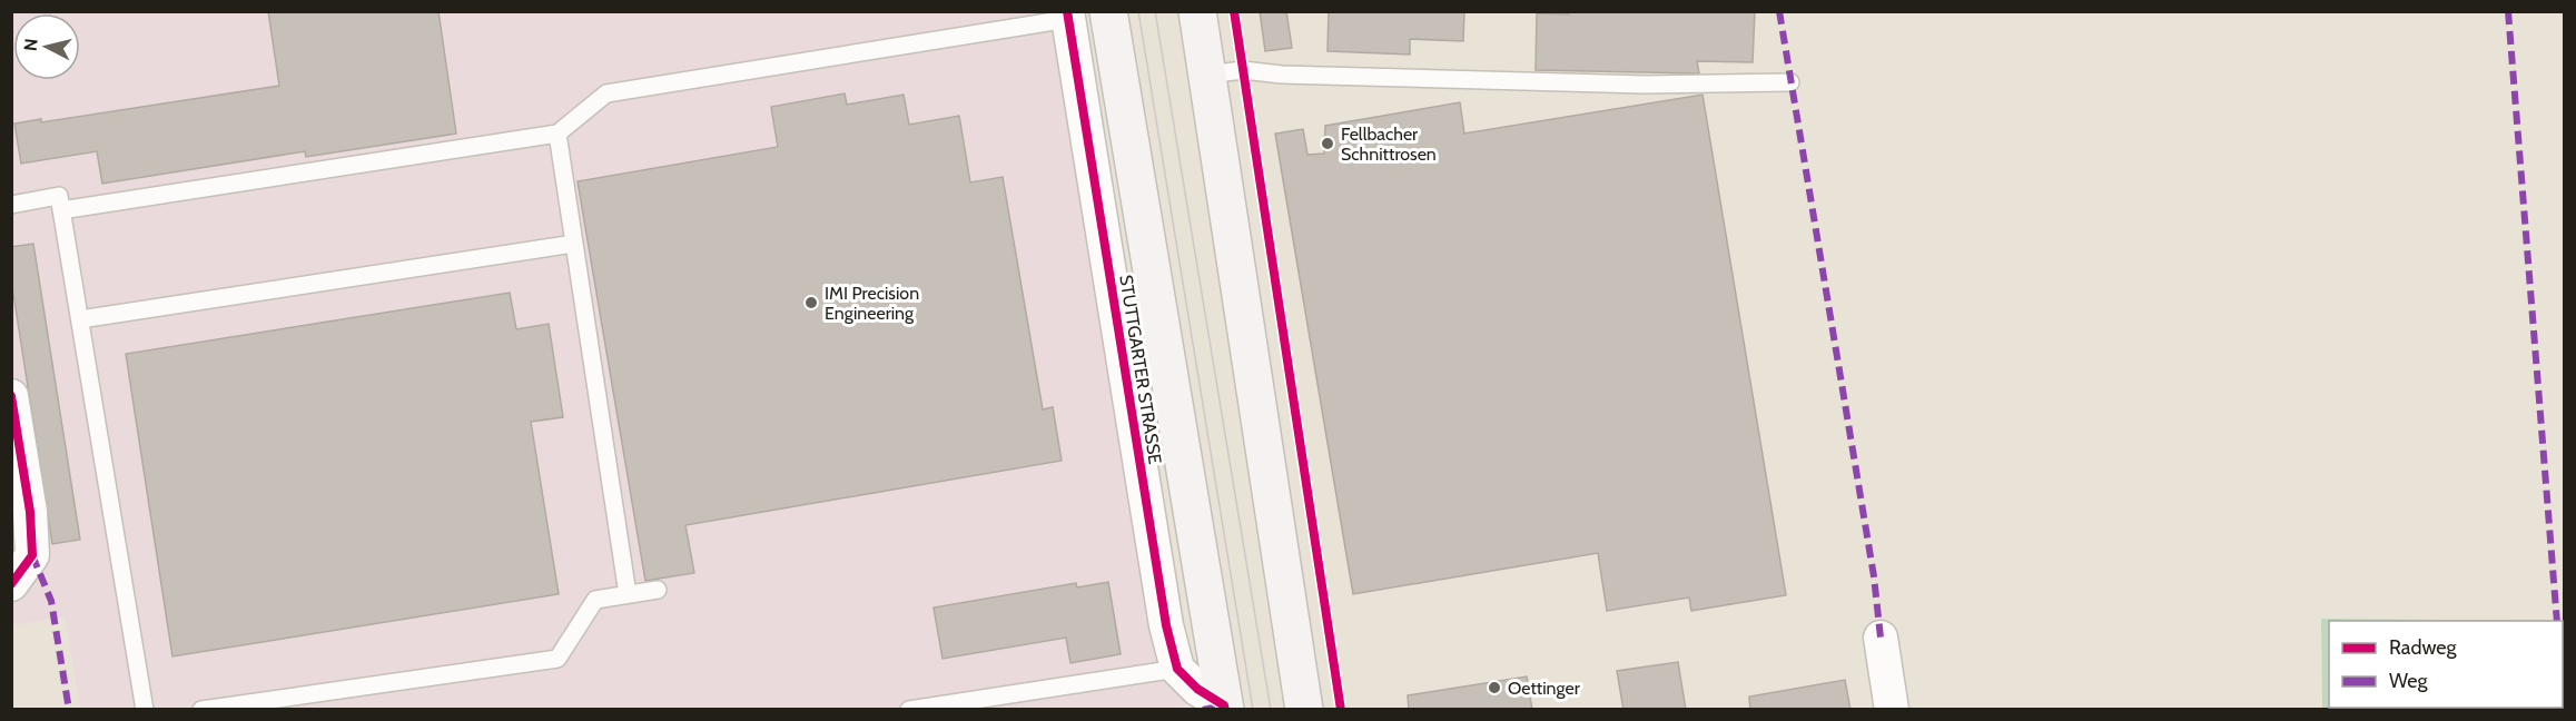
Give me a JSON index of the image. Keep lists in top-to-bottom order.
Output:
{
  "streets": {
    "main road": ["STUTTGARTER STRASSE"]
  },
  "places": ["Fellbacher Schnittrosen", "IMI Precision Engineering", "Oettinger"],
  "legend": ["Radweg", "Weg"],
  "north": "left"
}
